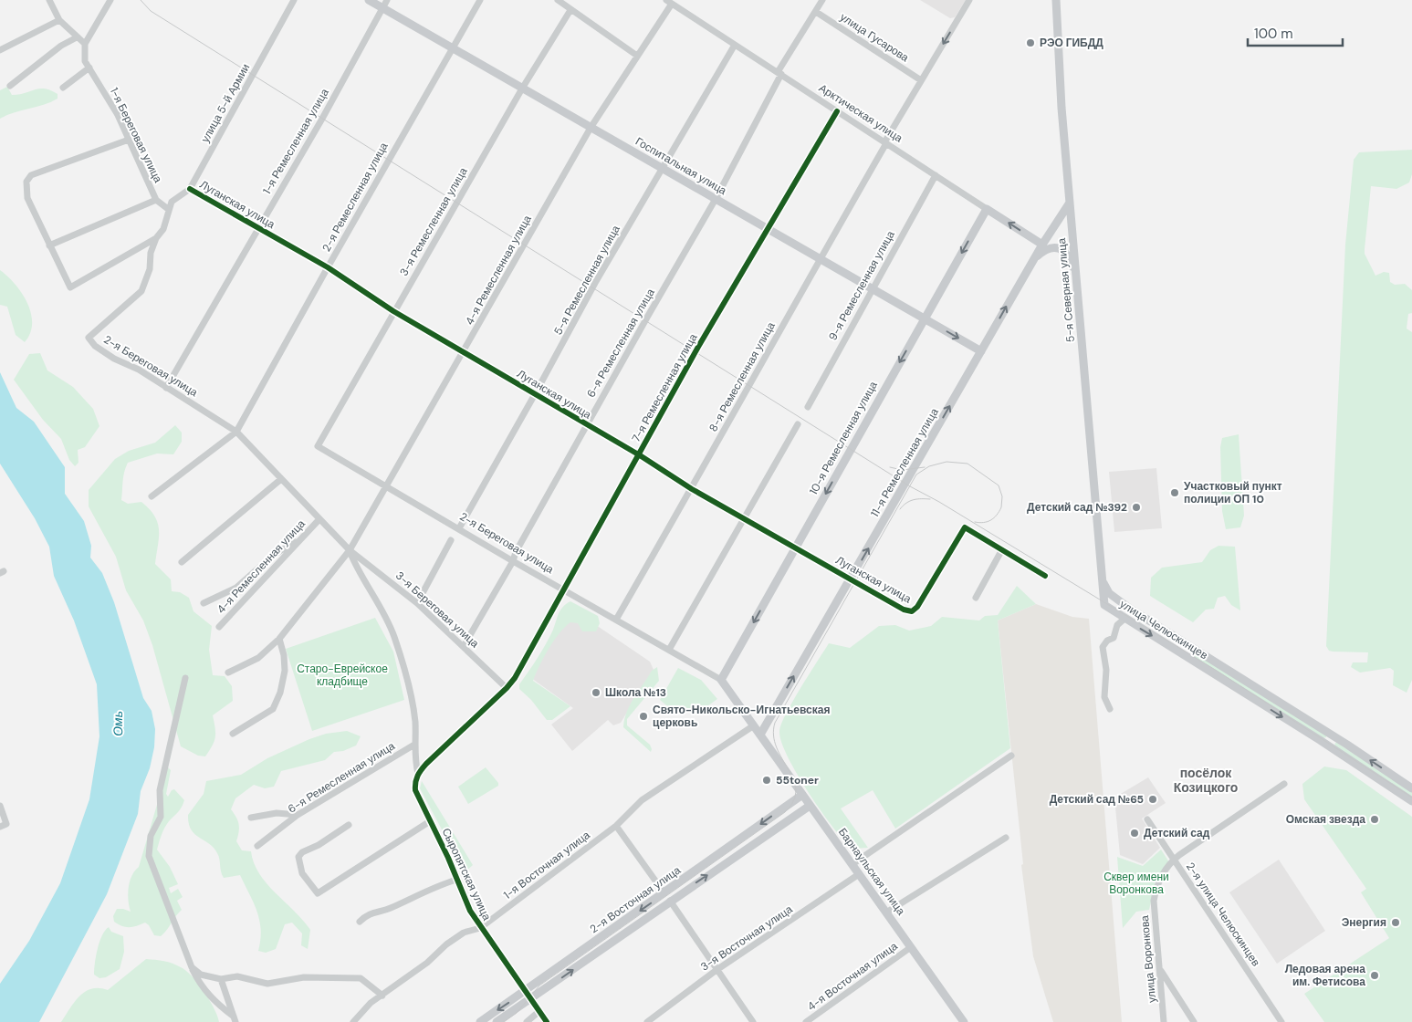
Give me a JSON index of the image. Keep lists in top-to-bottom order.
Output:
{
  "streets": {
    "main road": [
      "Арктическая улица",
      "Госпитальная улица",
      "5-я Северная улица",
      "2-я Береговая улица",
      "10-я Ремесленная улица",
      "11-я Ремесленная улица",
      "улица Челюскинцев",
      "Барнаульская улица",
      "2-я Восточная улица"
    ],
    "street": [
      "улица Гусарова",
      "улица 5-й Армии",
      "1-я Береговая улица",
      "1-я Ремесленная улица",
      "2-я Ремесленная улица",
      "Луганская улица",
      "3-я Ремесленная улица",
      "4-я Ремесленная улица",
      "5-я Ремесленная улица",
      "9-я Ремесленная улица",
      "6-я Ремесленная улица",
      "8-я Ремесленная улица",
      "7-я Ремесленная улица",
      "3-я Береговая улица",
      "1-я Восточная улица",
      "Сыропятская улица",
      "2-я улица Челюскинцев",
      "3-я Восточная улица",
      "улица Воронкова",
      "4-я Восточная улица"
    ]
  },
  "crossings": [
    ["улица Гусарова", "6-я Ремесленная улица"],
    ["улица Гусарова", "8-я Ремесленная улица"],
    ["улица 5-й Армии", "1-я Береговая улица"],
    ["улица 5-й Армии", "Луганская улица"],
    ["улица 5-й Армии", "2-я Береговая улица"],
    ["Арктическая улица", "4-я Ремесленная улица"],
    ["Арктическая улица", "5-я Ремесленная улица"],
    ["Арктическая улица", "9-я Ремесленная улица"],
    ["Арктическая улица", "6-я Ремесленная улица"],
    ["Арктическая улица", "8-я Ремесленная улица"],
    ["Арктическая улица", "7-я Ремесленная улица"],
    ["Арктическая улица", "10-я Ремесленная улица"],
    ["Арктическая улица", "11-я Ремесленная улица"],
    ["1-я Береговая улица", "2-я Береговая улица"],
    ["1-я Ремесленная улица", "Госпитальная улица"],
    ["1-я Ремесленная улица", "Луганская улица"],
    ["1-я Ремесленная улица", "2-я Береговая улица"],
    ["Госпитальная улица", "2-я Ремесленная улица"],
    ["Госпитальная улица", "3-я Ремесленная улица"],
    ["Госпитальная улица", "4-я Ремесленная улица"],
    ["Госпитальная улица", "5-я Ремесленная улица"],
    ["Госпитальная улица", "9-я Ремесленная улица"],
    ["Госпитальная улица", "6-я Ремесленная улица"],
    ["Госпитальная улица", "8-я Ремесленная улица"],
    ["Госпитальная улица", "7-я Ремесленная улица"],
    ["Госпитальная улица", "10-я Ремесленная улица"],
    ["Госпитальная улица", "11-я Ремесленная улица"],
    ["2-я Ремесленная улица", "Луганская улица"],
    ["2-я Ремесленная улица", "2-я Береговая улица"],
    ["Луганская улица", "3-я Ремесленная улица"],
    ["Луганская улица", "4-я Ремесленная улица"],
    ["Луганская улица", "5-я Ремесленная улица"],
    ["Луганская улица", "6-я Ремесленная улица"],
    ["Луганская улица", "8-я Ремесленная улица"],
    ["Луганская улица", "7-я Ремесленная улица"],
    ["Луганская улица", "10-я Ремесленная улица"],
    ["Луганская улица", "11-я Ремесленная улица"],
    ["3-я Ремесленная улица", "2-я Береговая улица"],
    ["4-я Ремесленная улица", "2-я Береговая улица"],
    ["4-я Ремесленная улица", "3-я Береговая улица"],
    ["5-я Ремесленная улица", "2-я Береговая улица"],
    ["5-я Северная улица", "11-я Ремесленная улица"],
    ["5-я Северная улица", "улица Челюскинцев"],
    ["6-я Ремесленная улица", "2-я Береговая улица"],
    ["6-я Ремесленная улица", "3-я Береговая улица"],
    ["2-я Береговая улица", "8-я Ремесленная улица"],
    ["2-я Береговая улица", "7-я Ремесленная улица"],
    ["2-я Береговая улица", "10-я Ремесленная улица"],
    ["2-я Береговая улица", "11-я Ремесленная улица"],
    ["2-я Береговая улица", "3-я Береговая улица"],
    ["2-я Береговая улица", "1-я Восточная улица"],
    ["2-я Береговая улица", "Барнаульская улица"],
    ["7-я Ремесленная улица", "3-я Береговая улица"],
    ["7-я Ремесленная улица", "Сыропятская улица"],
    ["11-я Ремесленная улица", "Барнаульская улица"],
    ["3-я Береговая улица", "Сыропятская улица"],
    ["1-я Восточная улица", "Сыропятская улица"],
    ["Барнаульская улица", "2-я Восточная улица"],
    ["Барнаульская улица", "3-я Восточная улица"],
    ["Барнаульская улица", "4-я Восточная улица"],
    ["Сыропятская улица", "2-я Восточная улица"],
    ["2-я улица Челюскинцев", "улица Воронкова"]
  ],
  "one_way": ["10-я Ремесленная улица", "11-я Ремесленная улица"],
  "districts": ["посёлок Козицкого"],
  "water": ["Омь"],
  "parks": ["Старо-Еврейское кладбище", "Сквер имени Воронкова"],
  "places": [
    "РЭО ГИБДД",
    "Участковый пункт полиции ОП 10",
    "Детский сад №392",
    "Школа №13",
    "Свято-Никольско-Игнатьевская церковь",
    "55toner",
    "Детский сад №65",
    "Омская звезда",
    "Детский сад",
    "Энергия",
    "Ледовая арена им. Фетисова"
  ],
  "scale_bar": "100 m"
}
